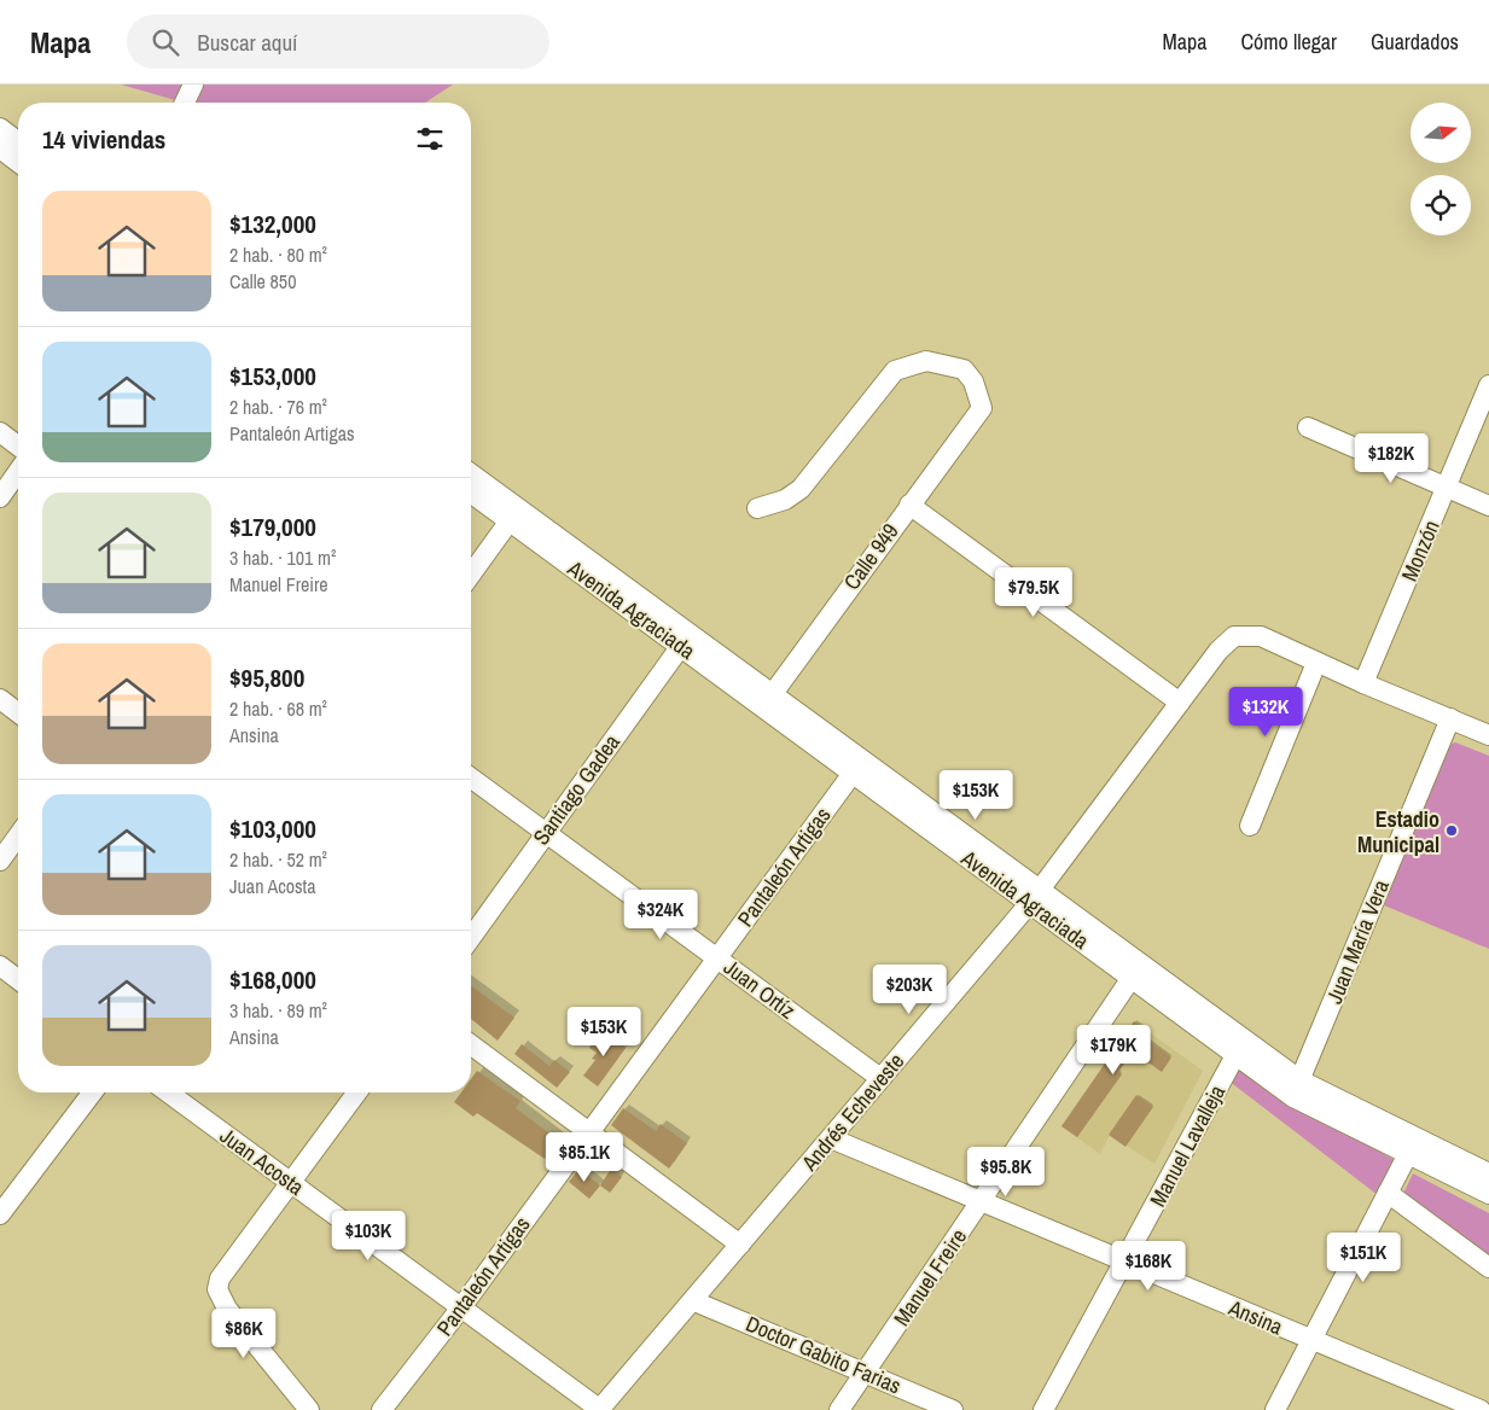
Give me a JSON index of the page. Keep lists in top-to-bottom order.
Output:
{
  "streets": {
    "street": [
      "Monzón",
      "Calle 949",
      "Avenida Agraciada",
      "Santiago Gadea",
      "Pantaleón Artigas",
      "Juan María Vera",
      "Juan Ortíz",
      "Andrés Echeveste",
      "Manuel Lavalleja",
      "Juan Acosta",
      "Manuel Freire",
      "Ansina",
      "Doctor Gabito Farias"
    ]
  },
  "crossings": [
    ["Calle 949", "Avenida Agraciada"],
    ["Avenida Agraciada", "Santiago Gadea"],
    ["Avenida Agraciada", "Pantaleón Artigas"],
    ["Avenida Agraciada", "Juan María Vera"],
    ["Avenida Agraciada", "Andrés Echeveste"],
    ["Avenida Agraciada", "Manuel Lavalleja"],
    ["Avenida Agraciada", "Manuel Freire"],
    ["Santiago Gadea", "Juan Ortíz"],
    ["Pantaleón Artigas", "Juan Ortíz"],
    ["Pantaleón Artigas", "Juan Acosta"],
    ["Juan Ortíz", "Andrés Echeveste"],
    ["Andrés Echeveste", "Juan Acosta"],
    ["Andrés Echeveste", "Ansina"],
    ["Andrés Echeveste", "Doctor Gabito Farias"],
    ["Manuel Lavalleja", "Ansina"],
    ["Manuel Freire", "Ansina"],
    ["Manuel Freire", "Doctor Gabito Farias"]
  ],
  "places": ["Estadio Municipal"],
  "north": "right",
  "page": {
    "header": "Mapa",
    "search": "Buscar aquí",
    "nav": ["Mapa", "Cómo llegar", "Guardados"],
    "heading": "14 viviendas",
    "list": [
      {
        "name": "$132,000",
        "note": "2 hab. · 80 m² · Calle 850"
      },
      {
        "name": "$153,000",
        "note": "2 hab. · 76 m² · Pantaleón Artigas"
      },
      {
        "name": "$179,000",
        "note": "3 hab. · 101 m² · Manuel Freire"
      },
      {
        "name": "$95,800",
        "note": "2 hab. · 68 m² · Ansina"
      },
      {
        "name": "$103,000",
        "note": "2 hab. · 52 m² · Juan Acosta"
      },
      {
        "name": "$168,000",
        "note": "3 hab. · 89 m² · Ansina"
      }
    ],
    "price": [
      "$182K",
      "$79.5K",
      "$132K",
      "$153K",
      "$324K",
      "$203K",
      "$153K",
      "$179K",
      "$85.1K",
      "$95.8K",
      "$103K",
      "$151K",
      "$168K",
      "$86K"
    ]
  }
}
